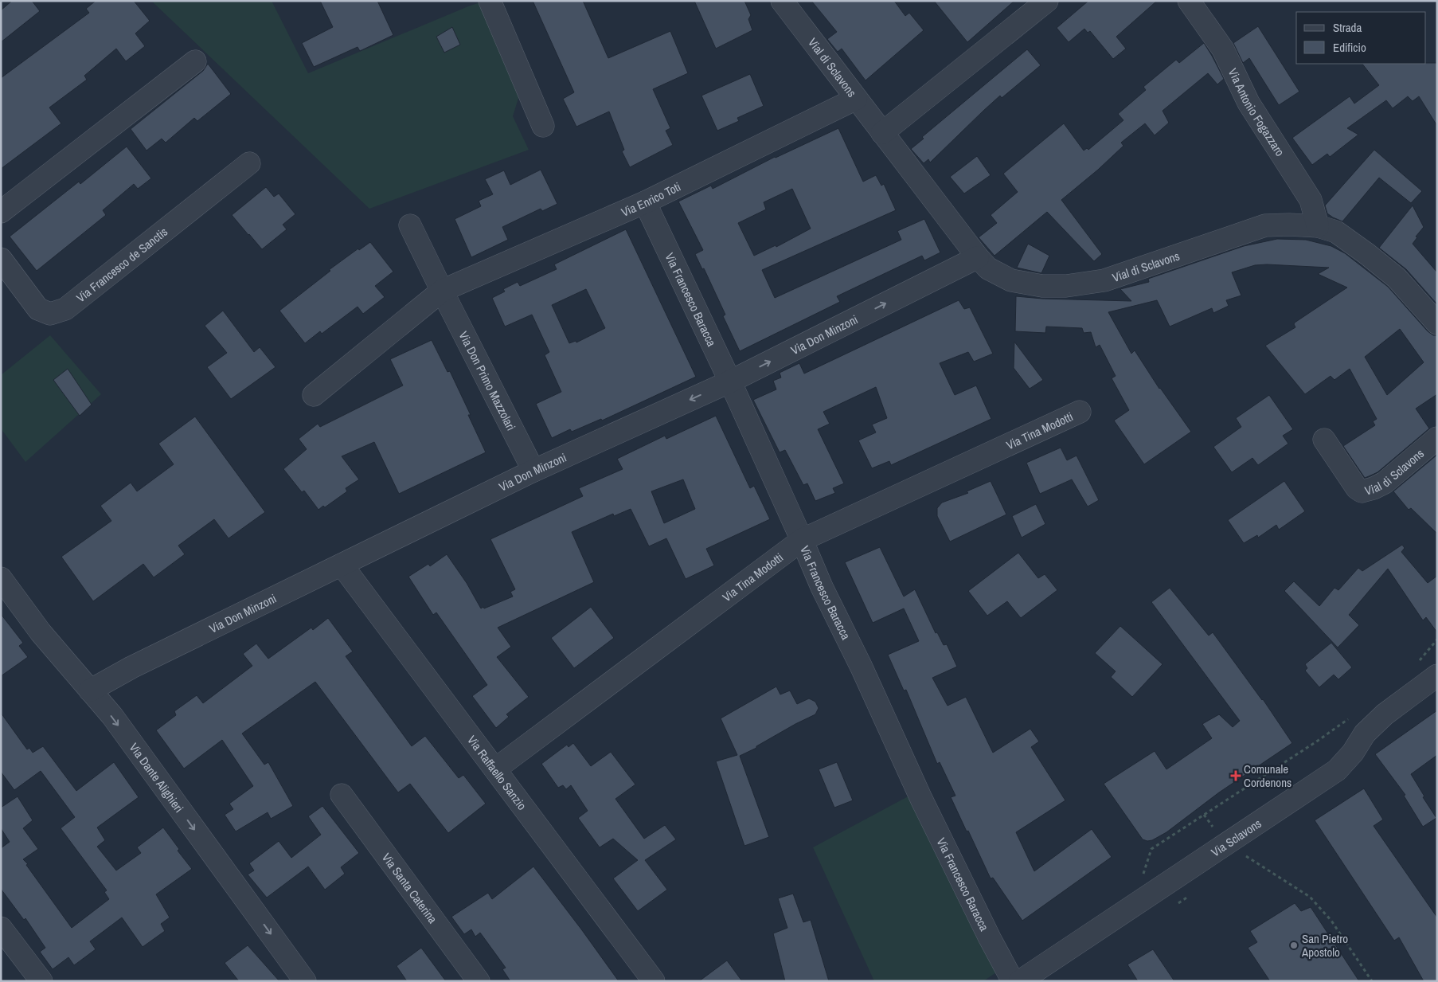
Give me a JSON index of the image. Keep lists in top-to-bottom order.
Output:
{
  "streets": {
    "street": [
      "Vial di Sclavons",
      "Via Antonio Fogazzaro",
      "Via Enrico Toti",
      "Via Francesco de Sanctis",
      "Via Francesco Baracca",
      "Via Don Minzoni",
      "Via Don Primo Mazzolari",
      "Via Tina Modotti",
      "Via Raffaello Sanzio",
      "Via Dante Alighieri",
      "Via Sclavons",
      "Via Santa Caterina"
    ]
  },
  "crossings": [
    ["Vial di Sclavons", "Via Antonio Fogazzaro"],
    ["Vial di Sclavons", "Via Enrico Toti"],
    ["Vial di Sclavons", "Via Don Minzoni"],
    ["Via Enrico Toti", "Via Francesco Baracca"],
    ["Via Enrico Toti", "Via Don Primo Mazzolari"],
    ["Via Francesco Baracca", "Via Don Minzoni"],
    ["Via Francesco Baracca", "Via Tina Modotti"],
    ["Via Don Minzoni", "Via Don Primo Mazzolari"],
    ["Via Don Minzoni", "Via Raffaello Sanzio"],
    ["Via Don Minzoni", "Via Dante Alighieri"],
    ["Via Tina Modotti", "Via Raffaello Sanzio"]
  ],
  "one_way": ["Via Dante Alighieri"],
  "places": {
    "health": ["Comunale Cordenons"],
    "other": ["San Pietro Apostolo"]
  },
  "legend": ["Strada", "Edificio"]
}
